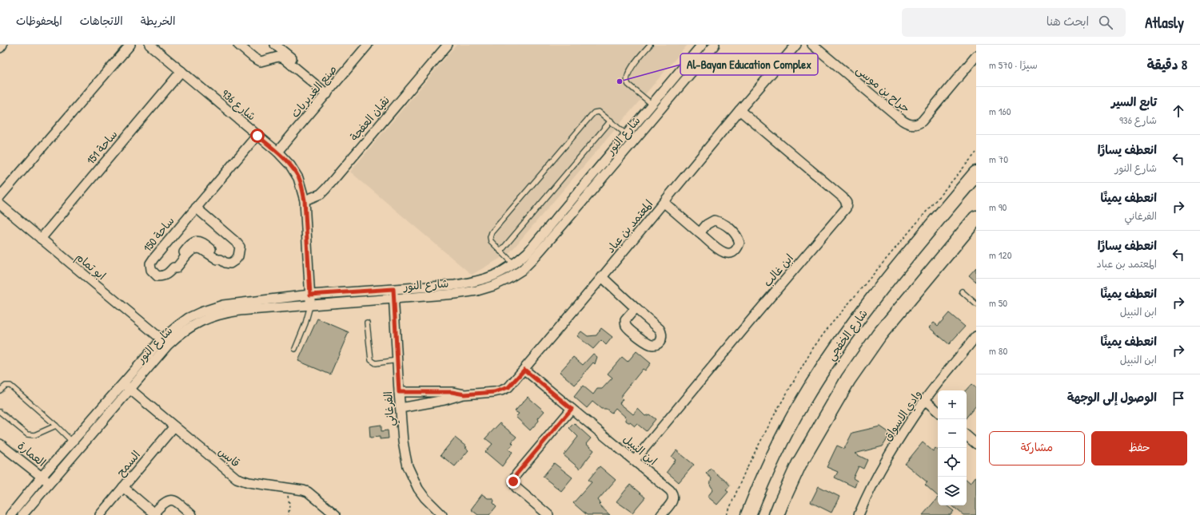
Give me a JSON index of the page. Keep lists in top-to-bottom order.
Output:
{
  "streets": {
    "highway": ["شارع الخفجي"],
    "street": [
      "جراح بن موسى",
      "صنع الغديريات",
      "شارع 936",
      "نقيان العفجة",
      "شارع النور",
      "ساحة 151",
      "المعتمد بن عباد",
      "ساحة 150",
      "ابو تمام",
      "ابن غالب",
      "الفرغاني",
      "وادي الاسواق",
      "ابن النبيل",
      "العمارة",
      "قابس",
      "السمح"
    ]
  },
  "crossings": [
    ["صنع الغديريات", "شارع 936"],
    ["شارع 936", "نقيان العفجة"],
    ["شارع 936", "شارع النور"],
    ["شارع 936", "ساحة 151"],
    ["شارع 936", "ساحة 150"],
    ["شارع النور", "ابو تمام"],
    ["شارع النور", "الفرغاني"],
    ["شارع النور", "العمارة"],
    ["شارع النور", "قابس"],
    ["ساحة 151", "ابو تمام"],
    ["المعتمد بن عباد", "ابن غالب"],
    ["المعتمد بن عباد", "الفرغاني"],
    ["المعتمد بن عباد", "ابن النبيل"],
    ["ابن غالب", "ابن النبيل"],
    ["قابس", "السمح"]
  ],
  "places": ["Al-Bayan Education Complex"],
  "page": {
    "header": "Atlasly",
    "search": "ابحث هنا",
    "nav": ["الخريطة", "الاتجاهات", "المحفوظات"],
    "heading": ["8 دقيقة", "سيرًا · 570 m"],
    "list": [
      ["تابع السير", "شارع 936", "160 m"],
      ["انعطف يسارًا", "شارع النور", "70 m"],
      ["انعطف يمينًا", "الفرغاني", "90 m"],
      ["انعطف يسارًا", "المعتمد بن عباد", "120 m"],
      ["انعطف يمينًا", "ابن النبيل", "50 m"],
      ["انعطف يمينًا", "ابن النبيل", "80 m"],
      "الوصول إلى الوجهة"
    ],
    "map_buttons": ["+", "−"],
    "buttons": ["حفظ", "مشاركة"]
  }
}
